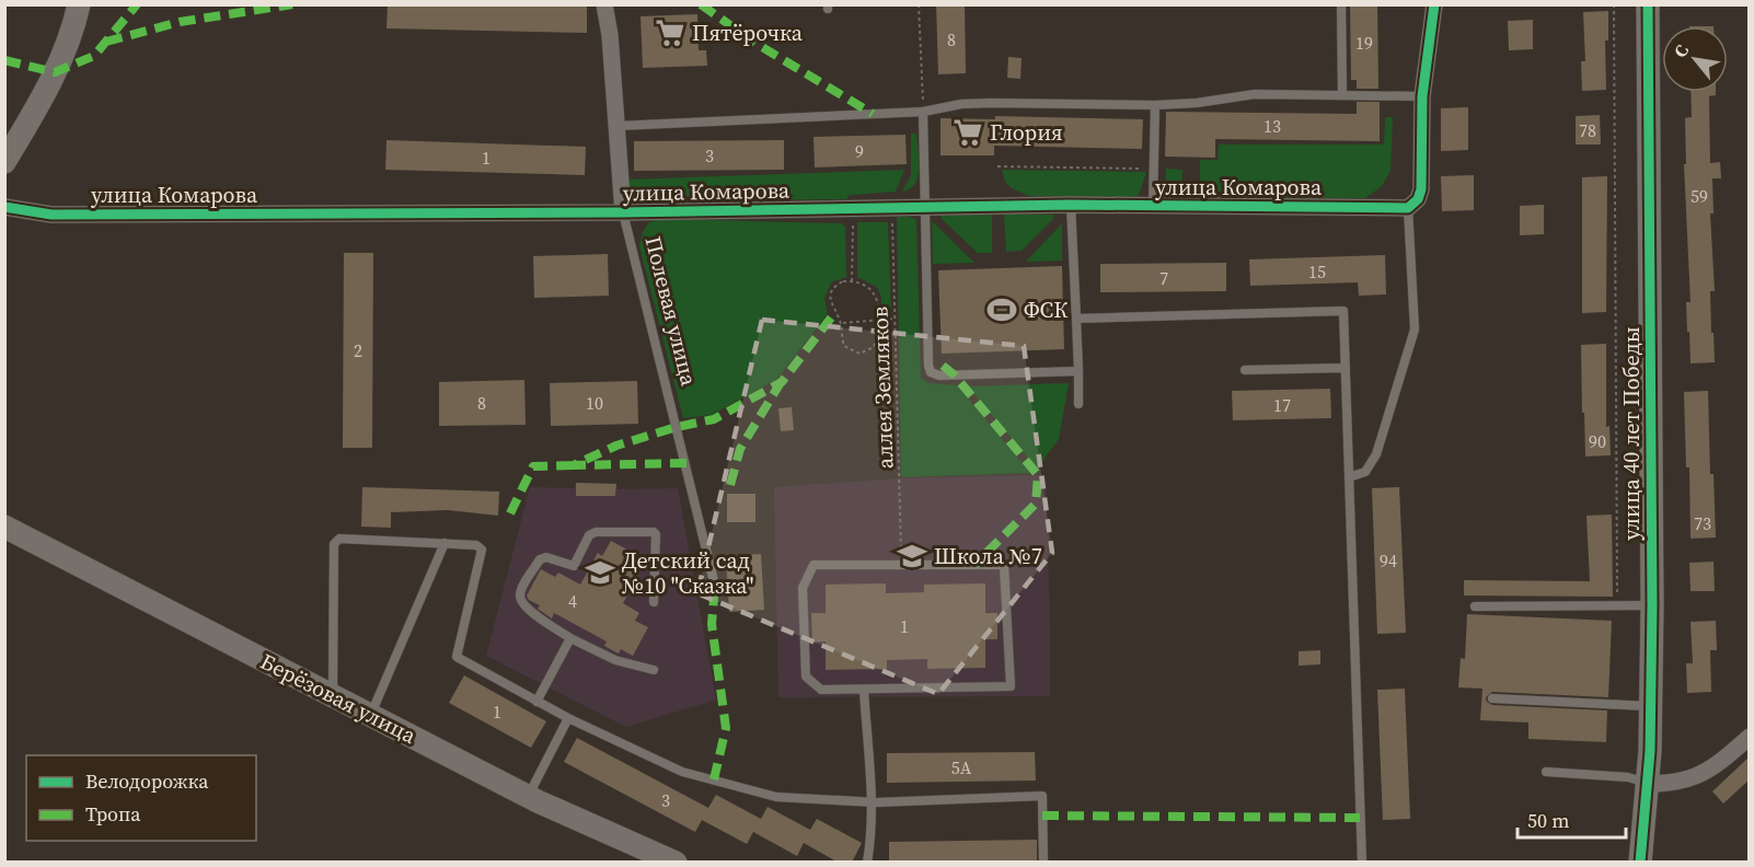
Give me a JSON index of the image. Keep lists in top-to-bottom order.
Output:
{
  "streets": {
    "street": [
      "улица Комарова",
      "Полевая улица",
      "улица 40 лет Победы",
      "Берёзовая улица"
    ],
    "path": ["аллея Земляков"]
  },
  "crossings": [
    ["улица Комарова", "Полевая улица"],
    ["улица Комарова", "аллея Земляков"]
  ],
  "places": {
    "supermarket": ["Пятёрочка", "Глория"],
    "sports": ["ФСК"],
    "school or university": ["Школа №7", "Детский сад №10 \"Сказка\""]
  },
  "house_numbers": [
    "8",
    "19",
    "13",
    "78",
    "9",
    "3",
    "1",
    "59",
    "15",
    "7",
    "2",
    "8",
    "10",
    "17",
    "90",
    "73",
    "94",
    "4",
    "1",
    "1",
    "5А",
    "3"
  ],
  "legend": ["Велодорожка", "Тропа"],
  "scale_bar": "50 m",
  "north": "top left"
}
